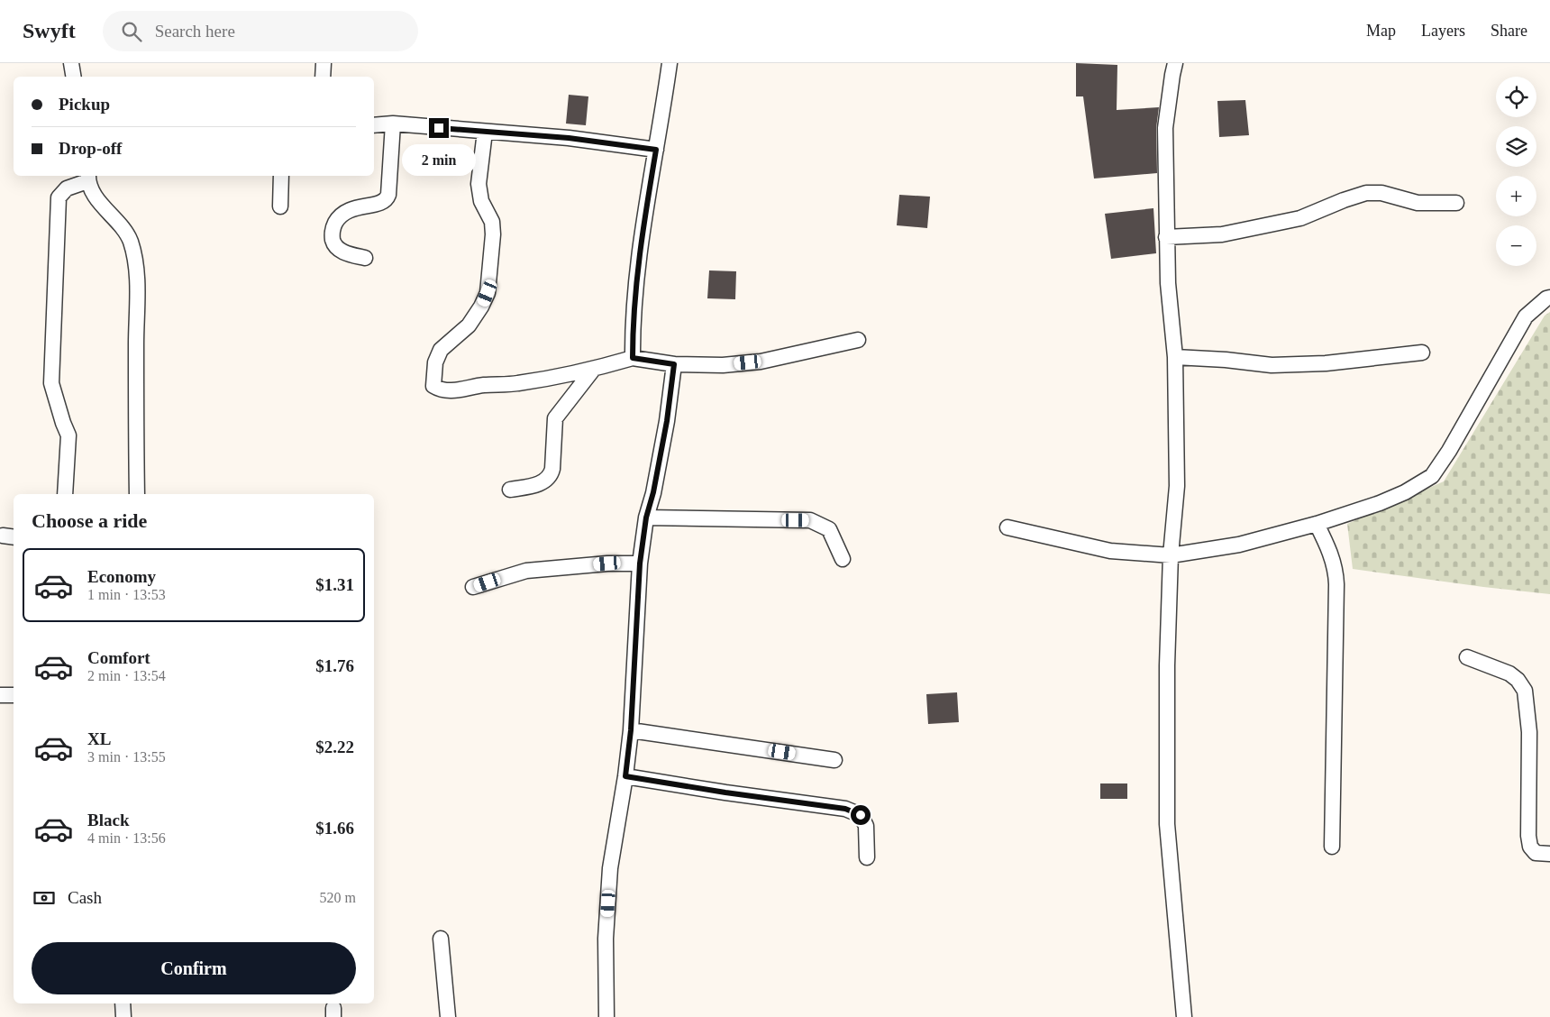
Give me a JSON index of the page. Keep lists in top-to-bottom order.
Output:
{
  "page": {
    "header": "Swyft",
    "search": "Search here",
    "nav": ["Map", "Layers", "Share"],
    "map_buttons": ["+", "−"],
    "banner": ["Pickup", "Drop-off"],
    "bubble": "2 min",
    "heading": "Choose a ride",
    "list": [
      {
        "name": "Economy",
        "note": "1 min · 13:53",
        "value": "$1.31"
      },
      {
        "name": "Comfort",
        "note": "2 min · 13:54",
        "value": "$1.76"
      },
      {
        "name": "XL",
        "note": "3 min · 13:55",
        "value": "$2.22"
      },
      {
        "name": "Black",
        "note": "4 min · 13:56",
        "value": "$1.66"
      }
    ],
    "pay": ["Cash", "520 m"],
    "buttons": "Confirm"
  }
}
